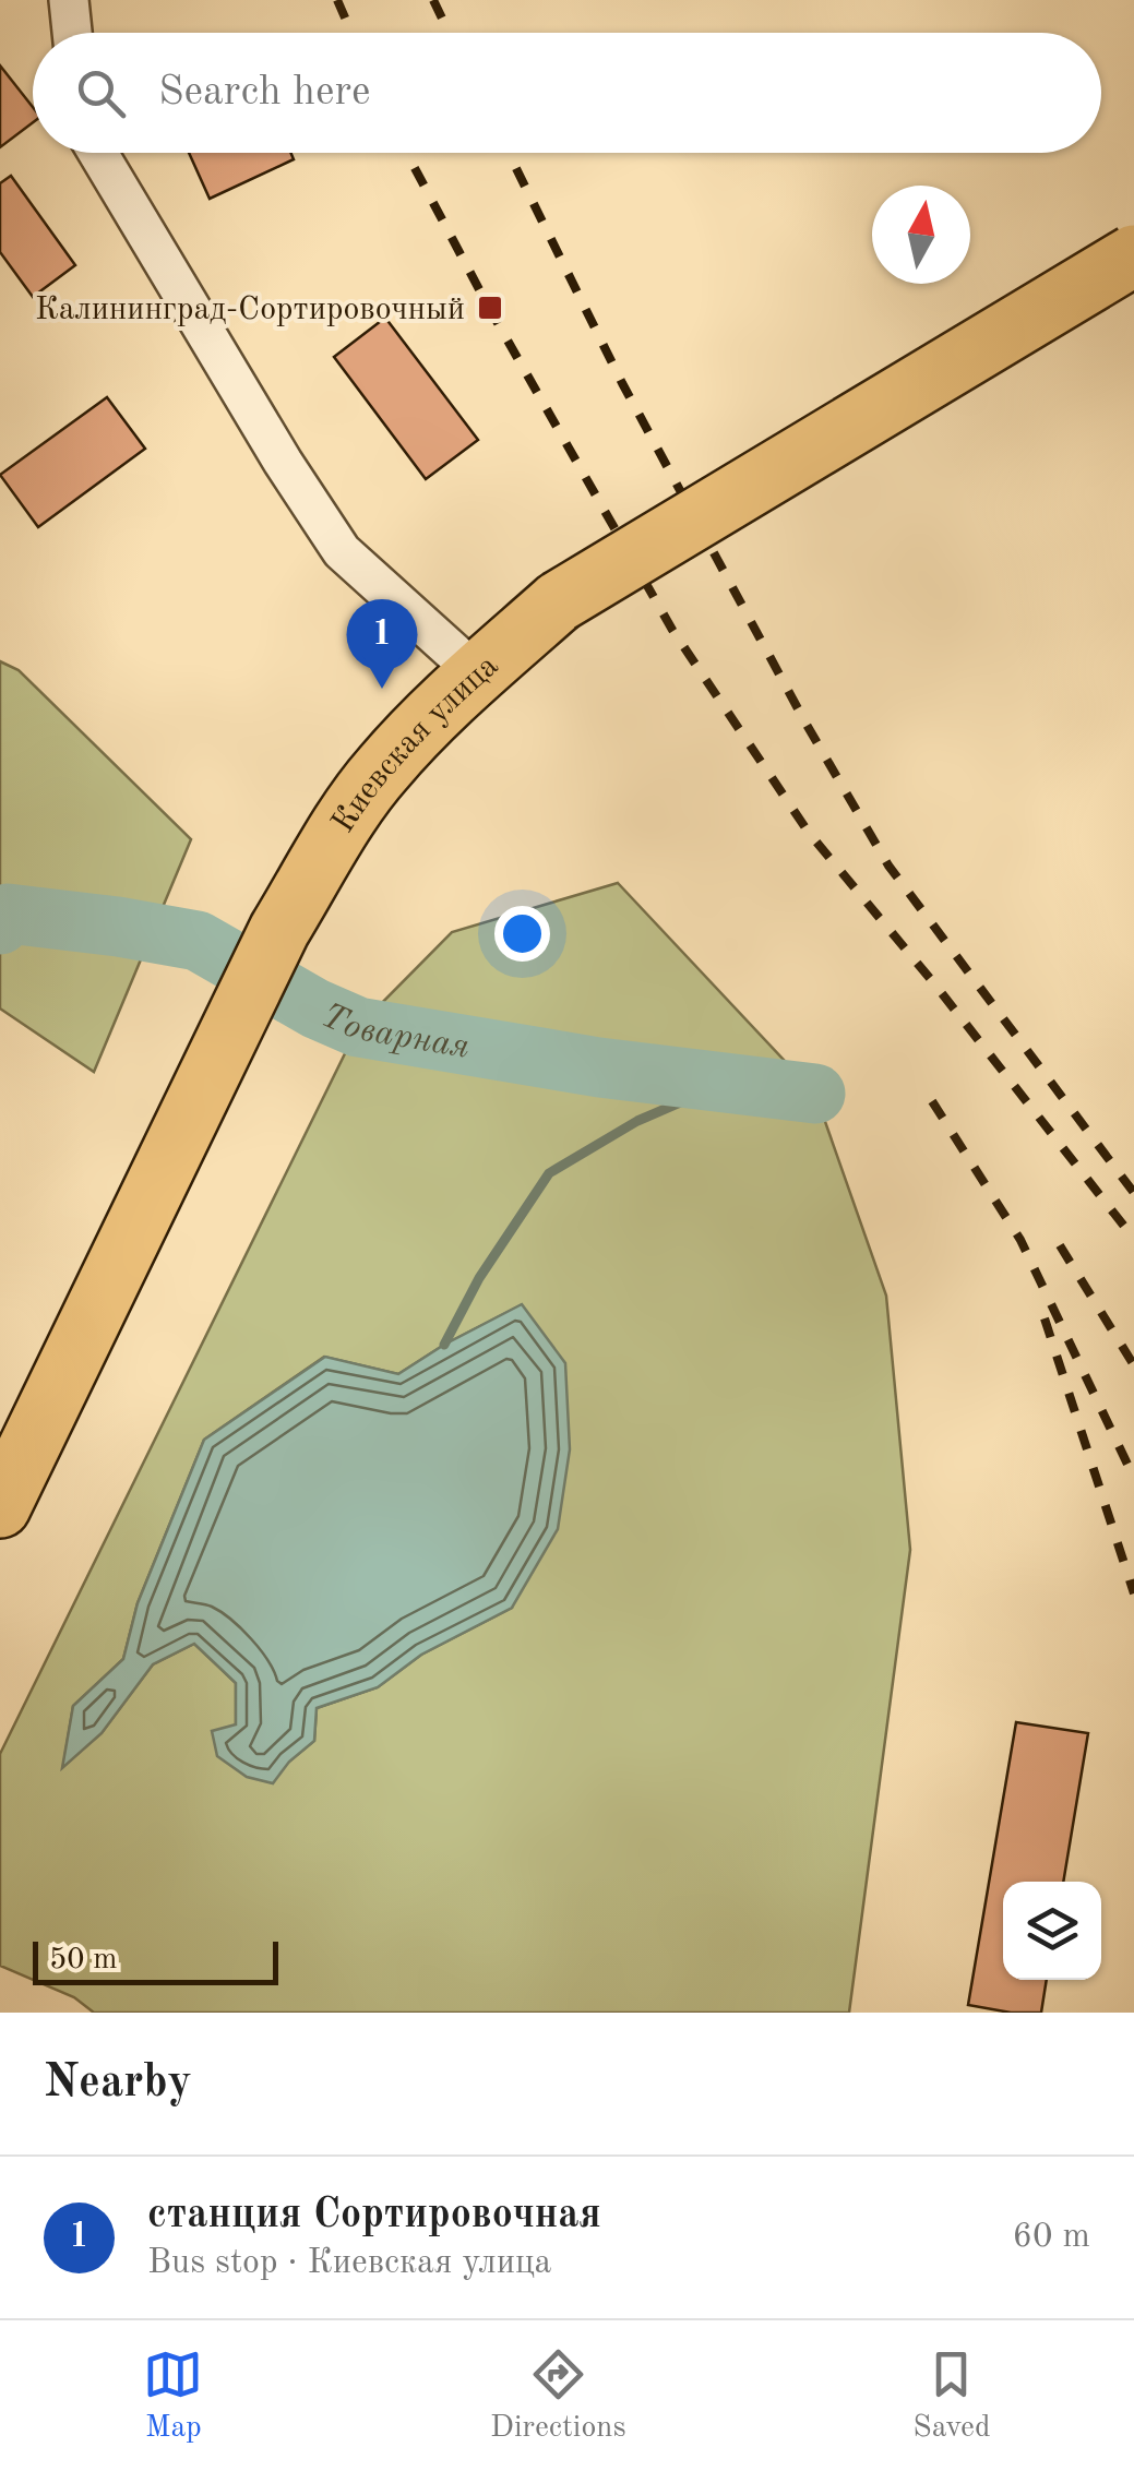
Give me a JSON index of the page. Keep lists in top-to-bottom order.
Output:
{
  "streets": {
    "main road": ["Киевская улица"]
  },
  "water": ["Товарная"],
  "places": {
    "transit": ["Калининград-Сортировочный"]
  },
  "scale_bar": "50 m",
  "north": "top",
  "page": {
    "search": "Search here",
    "pins": "1",
    "scale": "50 m",
    "heading": "Nearby",
    "list": [
      {
        "mark": "1",
        "name": "станция Сортировочная",
        "note": "Bus stop · Киевская улица",
        "value": "60 m"
      }
    ],
    "nav": ["Map", "Directions", "Saved"]
  }
}
